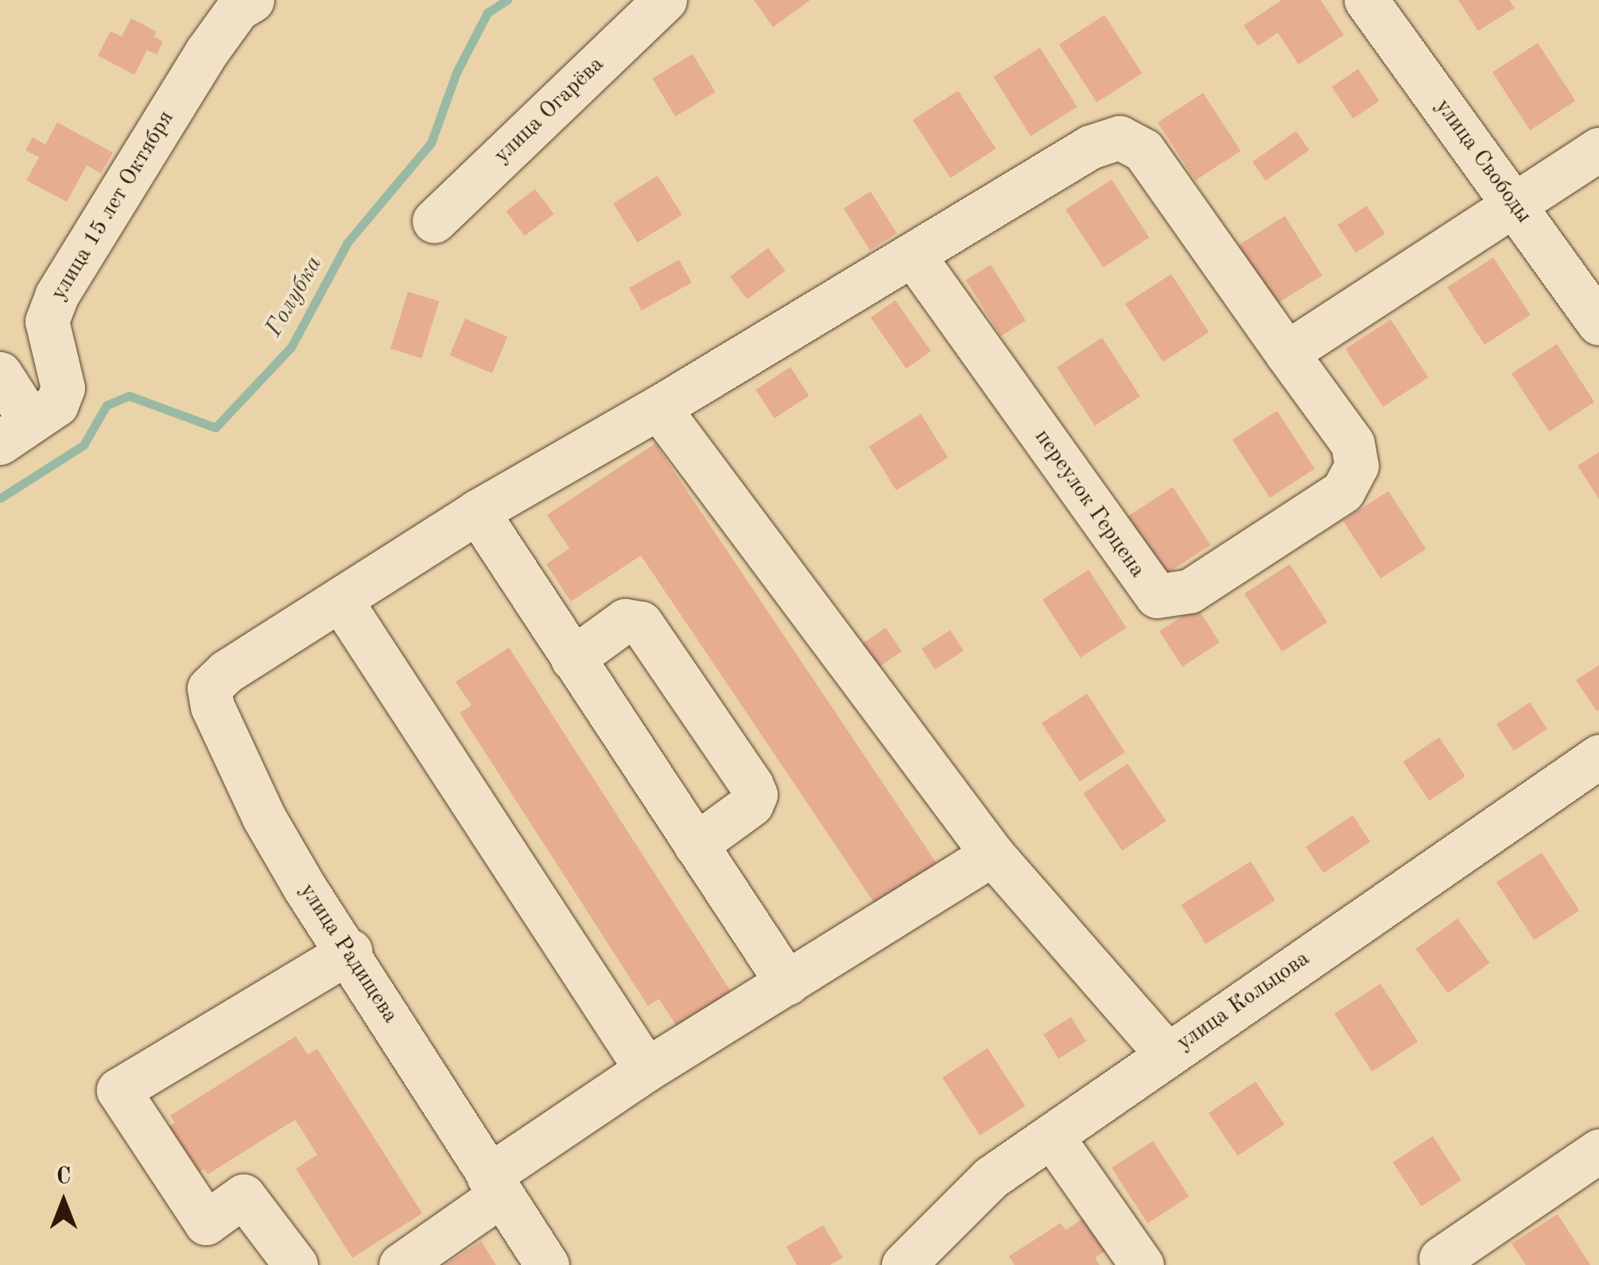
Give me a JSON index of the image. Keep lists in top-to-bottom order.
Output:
{
  "streets": {
    "street": [
      "улица Огарёва",
      "улица Свободы",
      "улица 15 лет Октября",
      "переулок Герцена",
      "улица Радищева",
      "улица Кольцова"
    ]
  },
  "crossings": [
    ["переулок Герцена", "улица Радищева"]
  ],
  "water": ["Голубка"],
  "north": "top"
}
